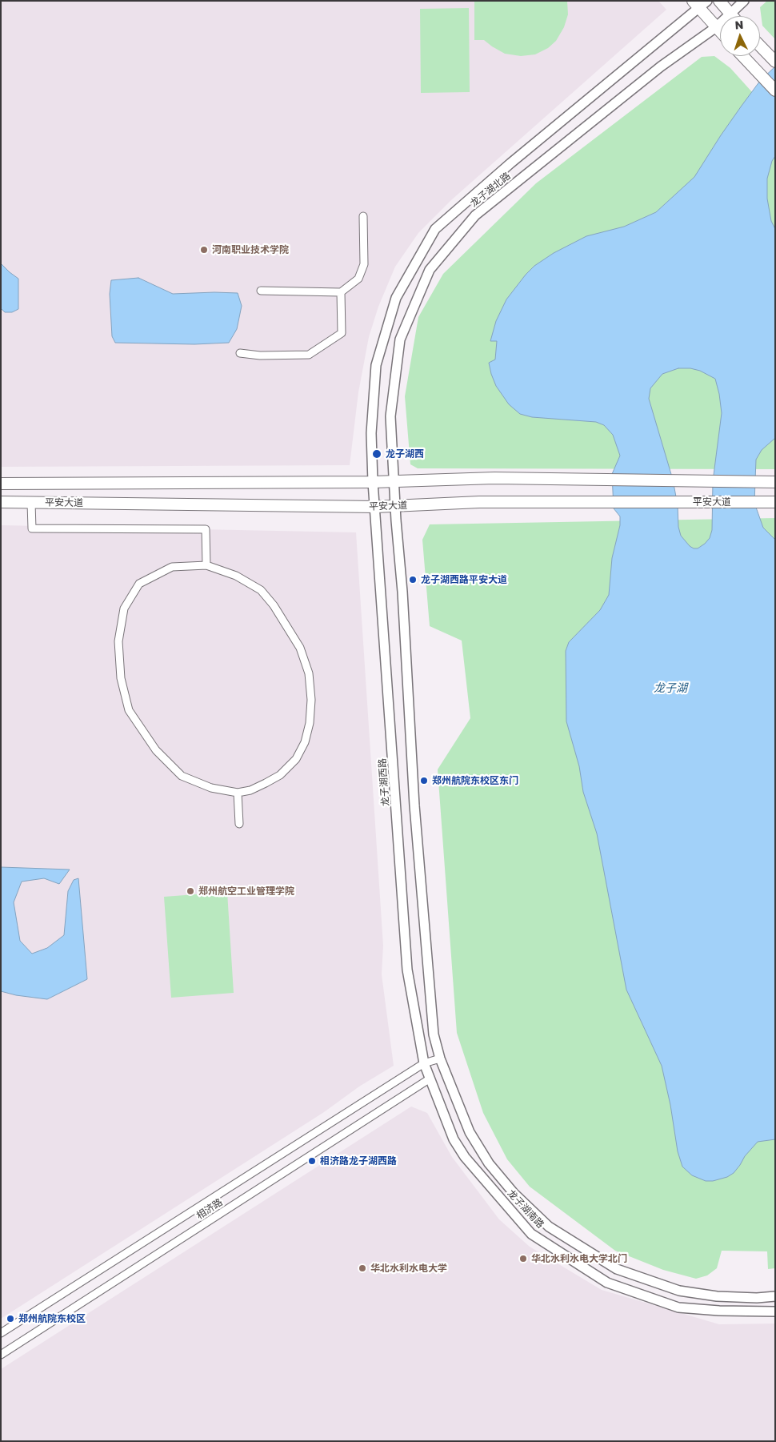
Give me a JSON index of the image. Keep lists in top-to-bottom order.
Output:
{
  "streets": {
    "main road": ["平安大道"],
    "street": [
      "龙子湖北路",
      "龙子湖西路",
      "相济路",
      "龙子湖南路"
    ]
  },
  "crossings": [
    ["龙子湖北路", "平安大道"],
    ["龙子湖北路", "龙子湖西路"],
    ["平安大道", "龙子湖西路"],
    ["龙子湖西路", "相济路"],
    ["龙子湖西路", "龙子湖南路"],
    ["相济路", "龙子湖南路"]
  ],
  "water": ["龙子湖"],
  "places": [
    "河南职业技术学院",
    "龙子湖西",
    "龙子湖西路平安大道",
    "郑州航院东校区东门",
    "郑州航空工业管理学院",
    "相济路龙子湖西路",
    "华北水利水电大学北门",
    "华北水利水电大学",
    "郑州航院东校区"
  ],
  "north": "top"
}
